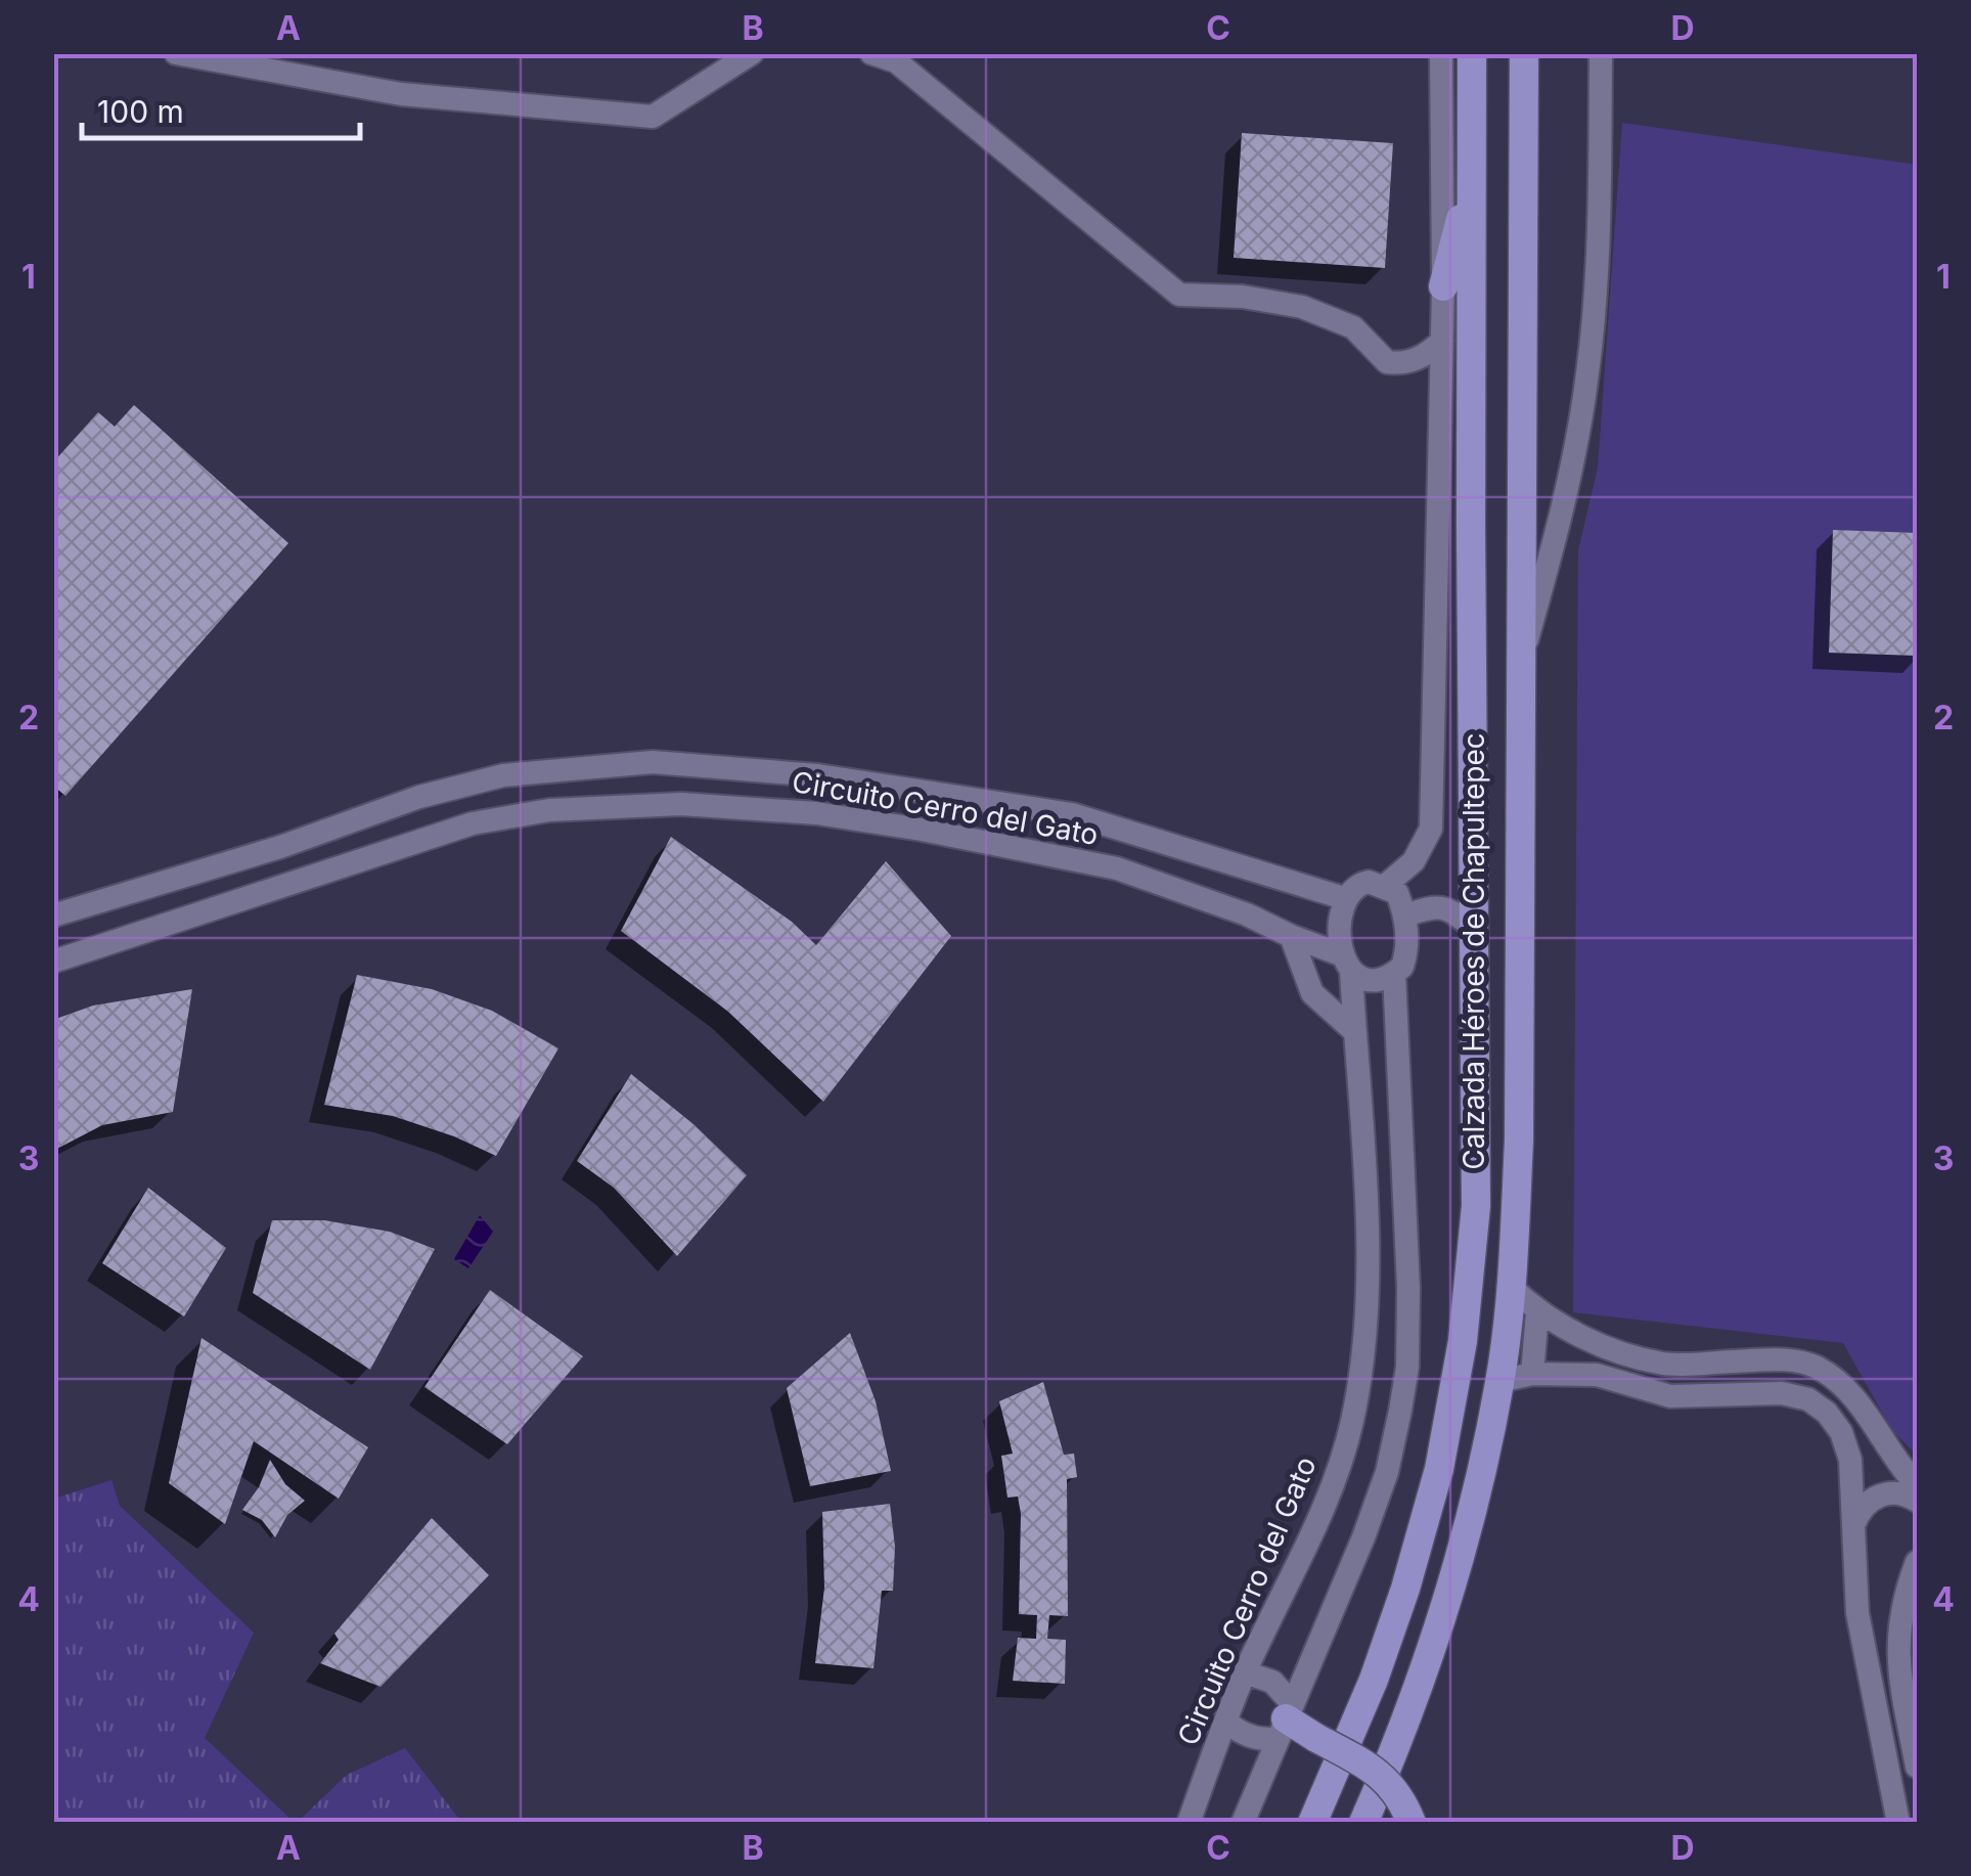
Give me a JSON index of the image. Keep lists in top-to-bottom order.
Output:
{
  "streets": {
    "main road": ["Calzada Héroes de Chapultepec"],
    "street": ["Circuito Cerro del Gato"]
  },
  "scale_bar": "100 m",
  "grid": {
    "columns": [
      "A",
      "B",
      "C",
      "D"
    ],
    "rows": [
      "1",
      "2",
      "3",
      "4"
    ]
  }
}
